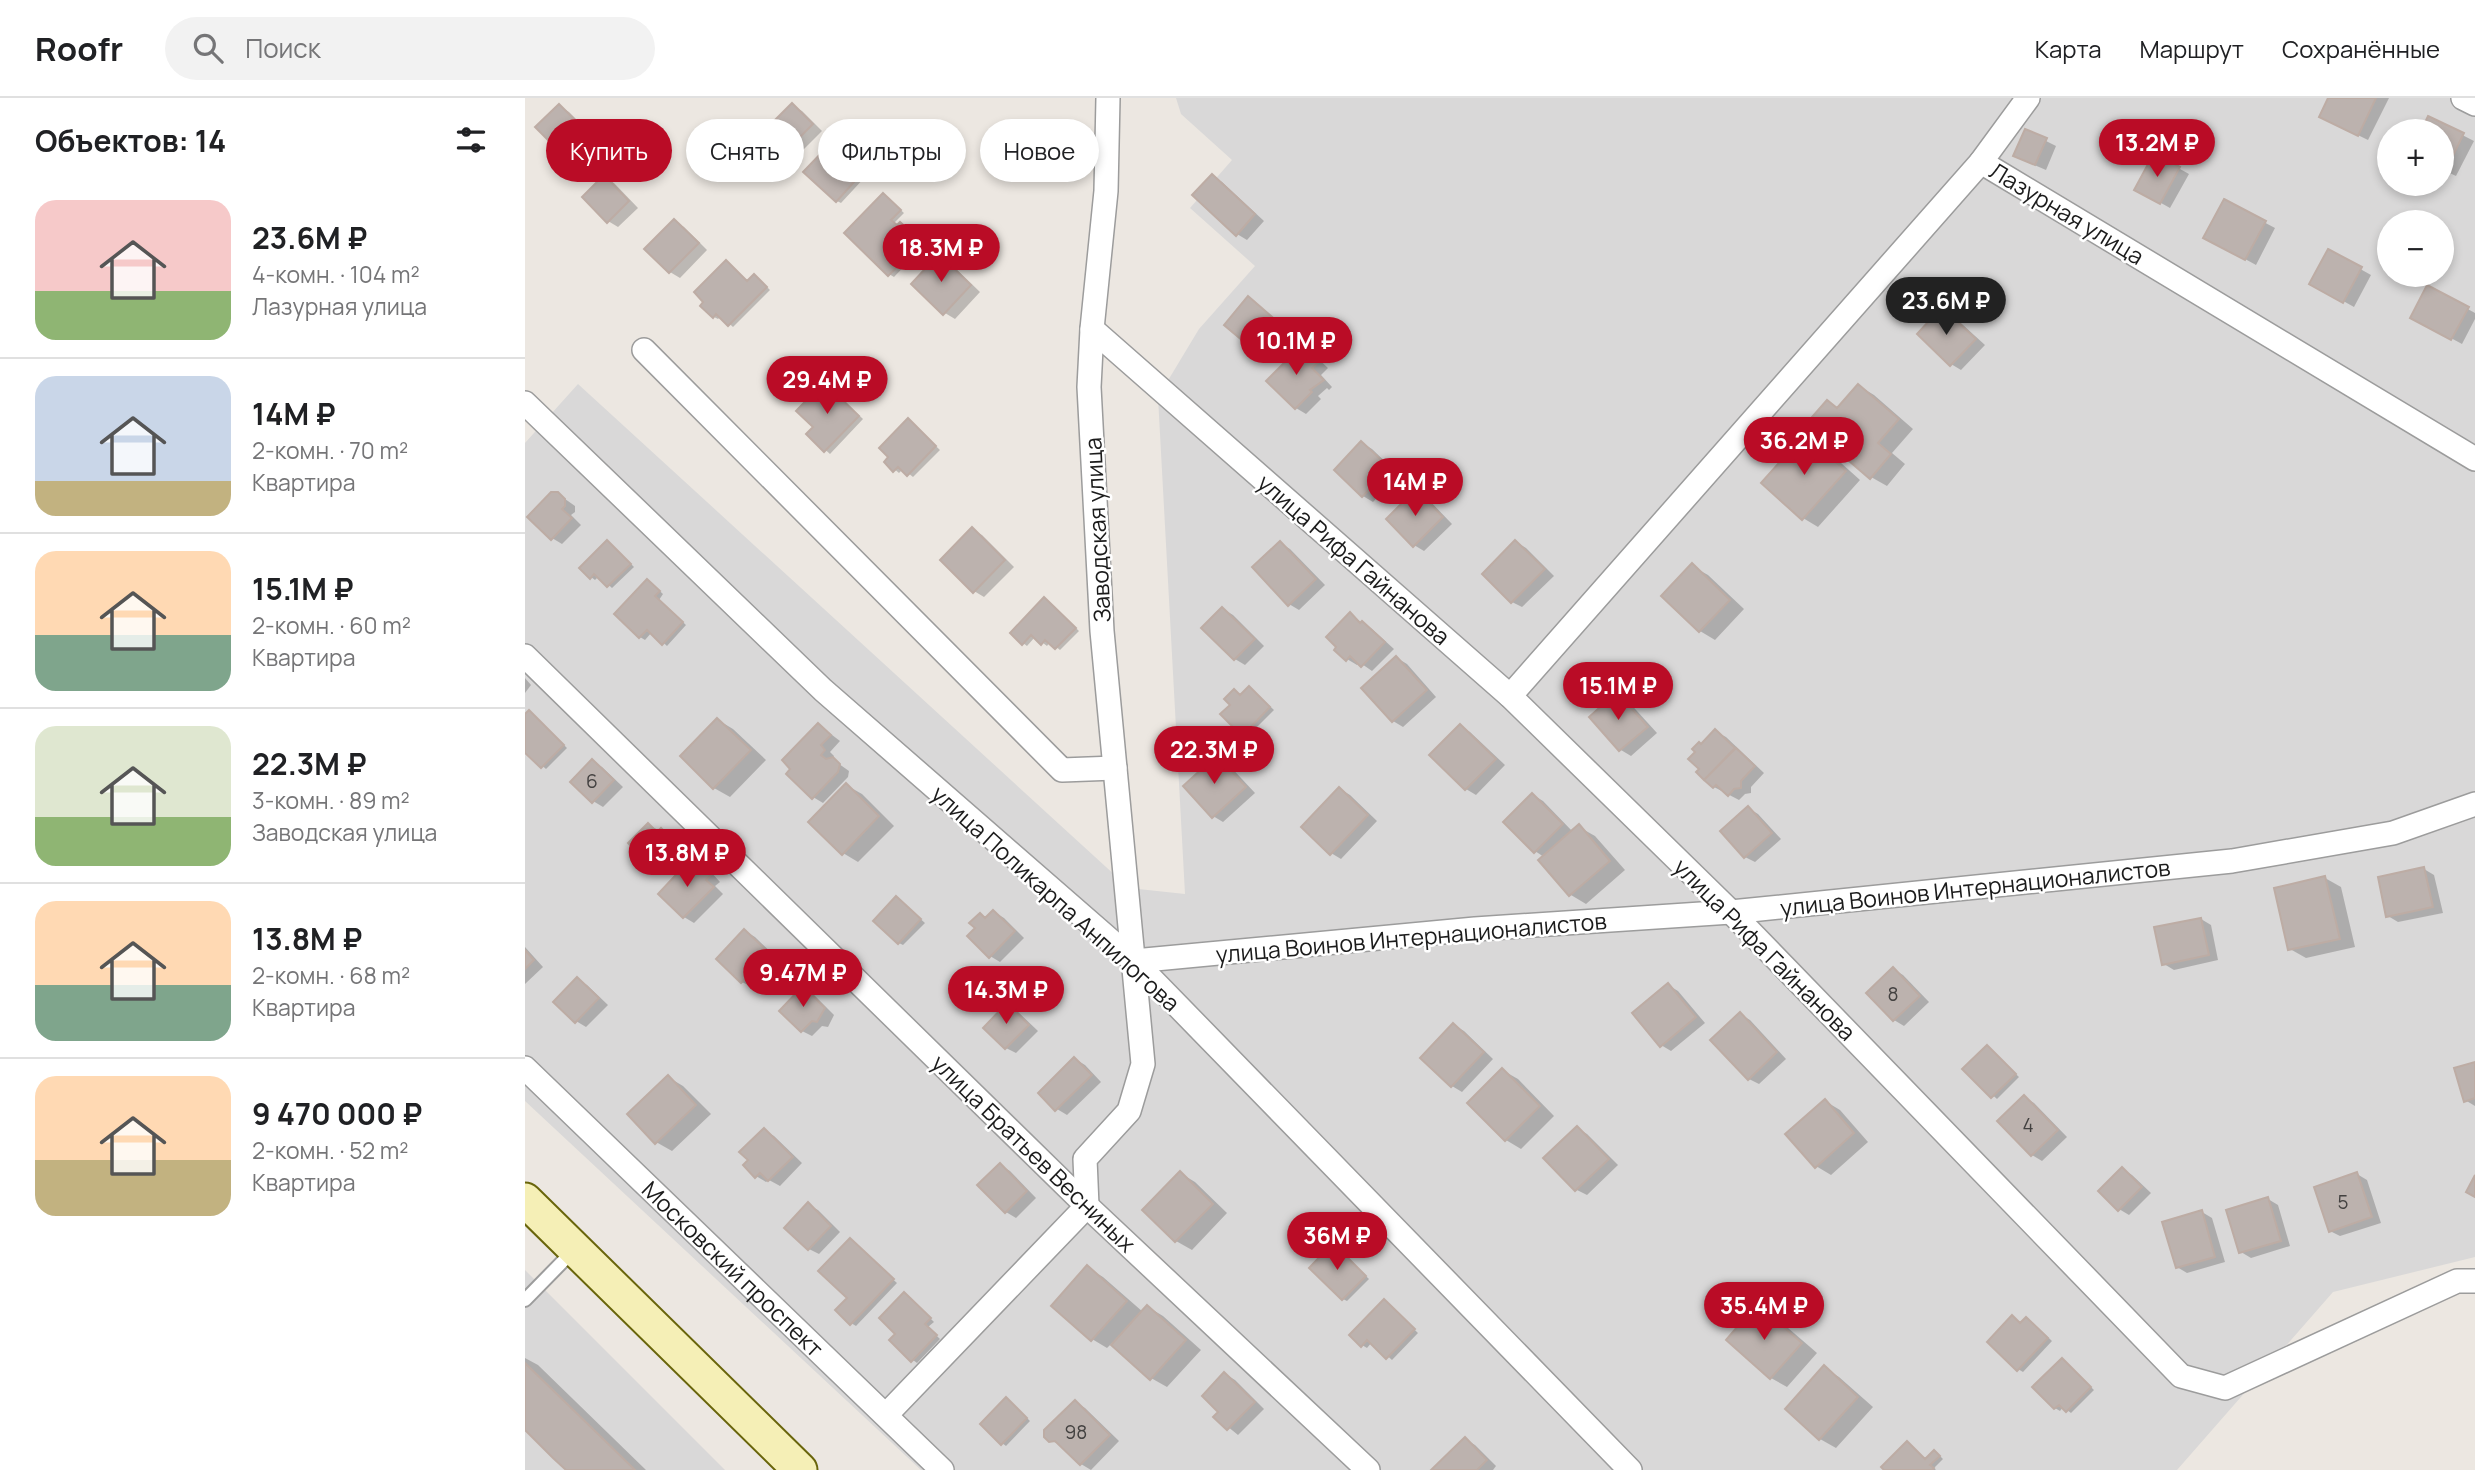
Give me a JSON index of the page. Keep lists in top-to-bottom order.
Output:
{
  "streets": {
    "street": [
      "Лазурная улица",
      "Заводская улица",
      "улица Рифа Гайнанова",
      "улица Воинов Интернационалистов",
      "улица Поликарпа Анпилогова",
      "улица Братьев Весниных",
      "Московский проспект"
    ]
  },
  "crossings": [
    ["Лазурная улица", "улица Рифа Гайнанова"],
    ["Заводская улица", "улица Рифа Гайнанова"],
    ["Заводская улица", "улица Воинов Интернационалистов"],
    ["Заводская улица", "улица Поликарпа Анпилогова"],
    ["Заводская улица", "улица Братьев Весниных"],
    ["улица Рифа Гайнанова", "улица Воинов Интернационалистов"],
    ["улица Воинов Интернационалистов", "улица Поликарпа Анпилогова"]
  ],
  "house_numbers": [
    "6",
    "8",
    "4",
    "5",
    "98"
  ],
  "page": {
    "header": "Roofr",
    "search": "Поиск",
    "nav": ["Карта", "Маршрут", "Сохранённые"],
    "heading": "Объектов: 14",
    "map_buttons": ["+", "−"],
    "price": [
      "13.2M ₽",
      "18.3M ₽",
      "23.6M ₽",
      "10.1M ₽",
      "29.4M ₽",
      "36.2M ₽",
      "14M ₽",
      "15.1M ₽",
      "22.3M ₽",
      "13.8M ₽",
      "9.47M ₽",
      "14.3M ₽",
      "36M ₽",
      "35.4M ₽"
    ],
    "chip": [
      "Купить",
      "Снять",
      "Фильтры",
      "Новое"
    ],
    "list": [
      {
        "name": "23.6M ₽",
        "note": "4-комн. · 104 m² · Лазурная улица"
      },
      {
        "name": "14M ₽",
        "note": "2-комн. · 70 m² · Квартира"
      },
      {
        "name": "15.1M ₽",
        "note": "2-комн. · 60 m² · Квартира"
      },
      {
        "name": "22.3M ₽",
        "note": "3-комн. · 89 m² · Заводская улица"
      },
      {
        "name": "13.8M ₽",
        "note": "2-комн. · 68 m² · Квартира"
      },
      {
        "name": "9 470 000 ₽",
        "note": "2-комн. · 52 m² · Квартира"
      }
    ]
  }
}
